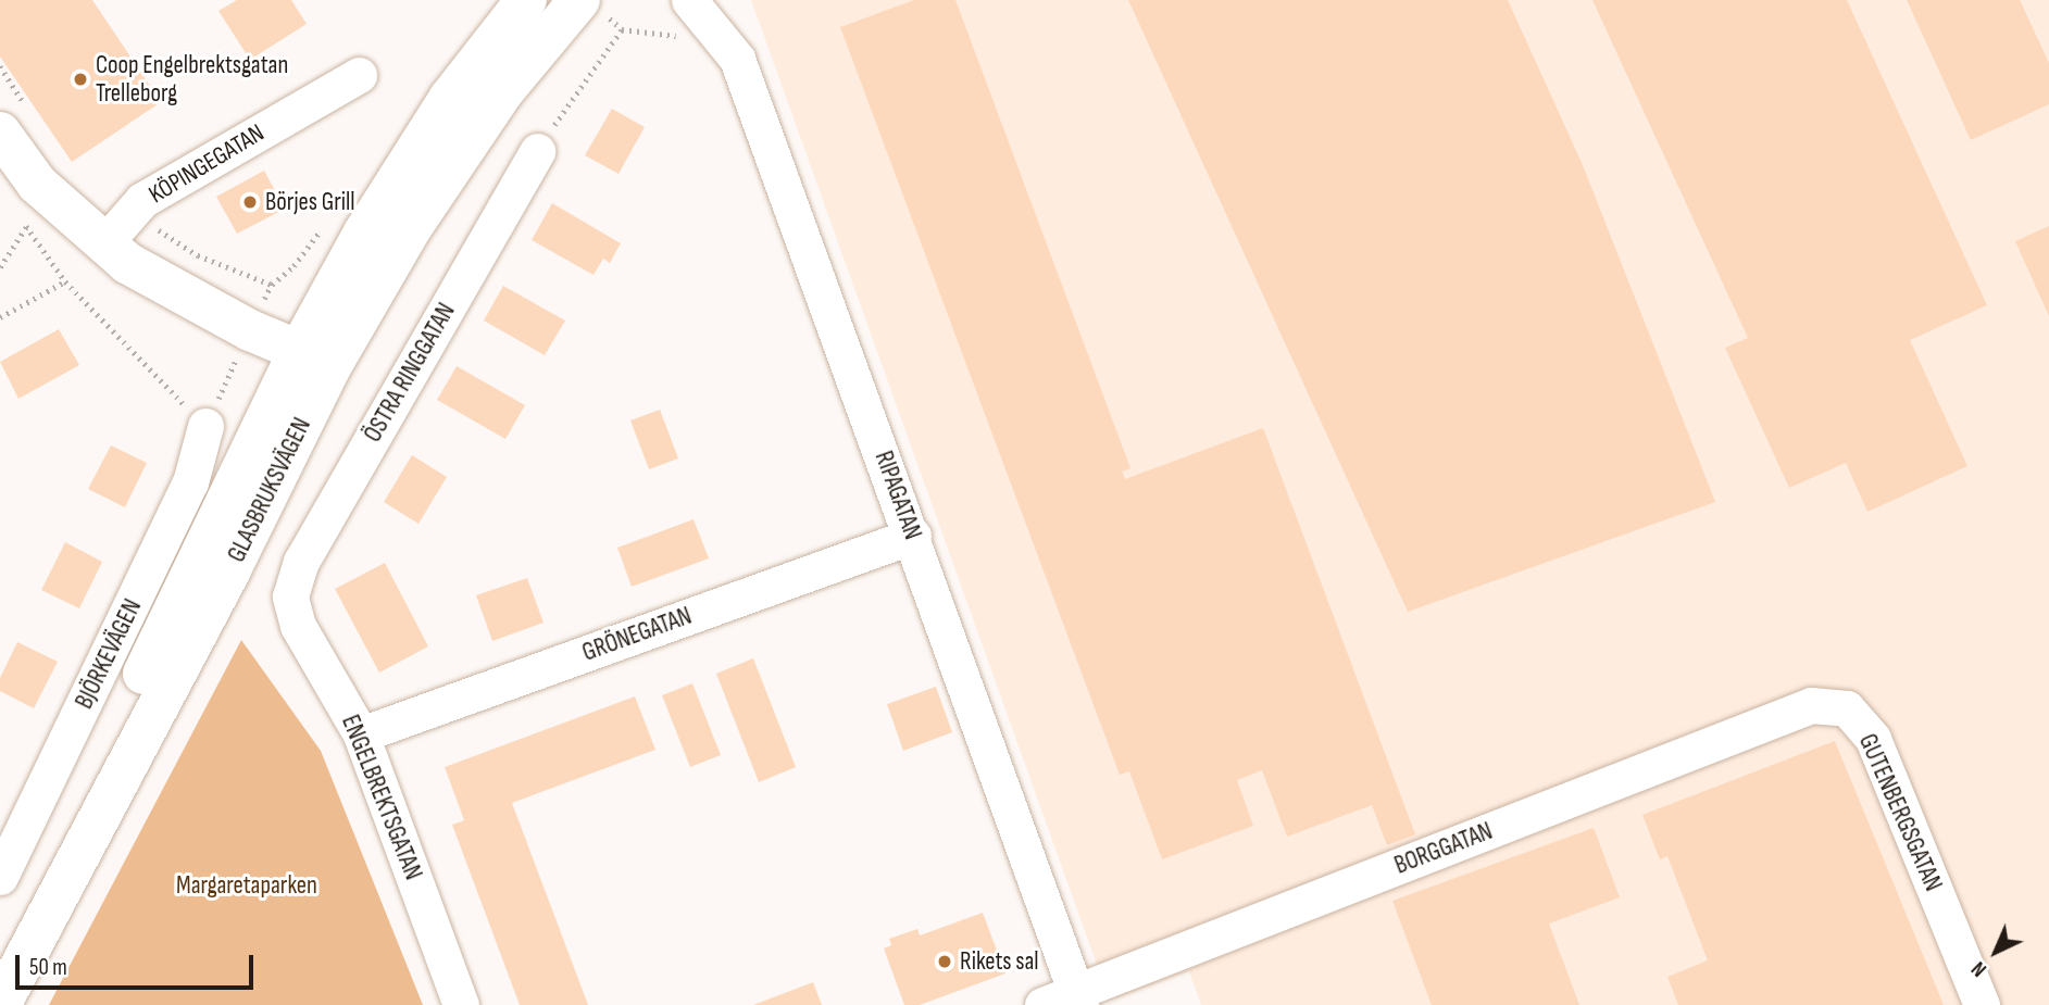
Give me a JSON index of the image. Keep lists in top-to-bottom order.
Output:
{
  "streets": {
    "main road": ["GLASBRUKSVÄGEN"],
    "street": [
      "KÖPINGEGATAN",
      "ÖSTRA RINGGATAN",
      "RIPAGATAN",
      "GRÖNEGATAN",
      "BJÖRKEVÄGEN",
      "ENGELBREKTSGATAN",
      "GUTENBERGSGATAN",
      "BORGGATAN"
    ]
  },
  "crossings": [
    ["ÖSTRA RINGGATAN", "ENGELBREKTSGATAN"],
    ["RIPAGATAN", "GRÖNEGATAN"],
    ["RIPAGATAN", "BORGGATAN"],
    ["GRÖNEGATAN", "ENGELBREKTSGATAN"],
    ["GUTENBERGSGATAN", "BORGGATAN"]
  ],
  "parks": ["Margaretaparken"],
  "places": ["Coop Engelbrektsgatan Trelleborg", "Börjes Grill", "Rikets sal"],
  "scale_bar": "50 m",
  "north": "bottom left"
}
